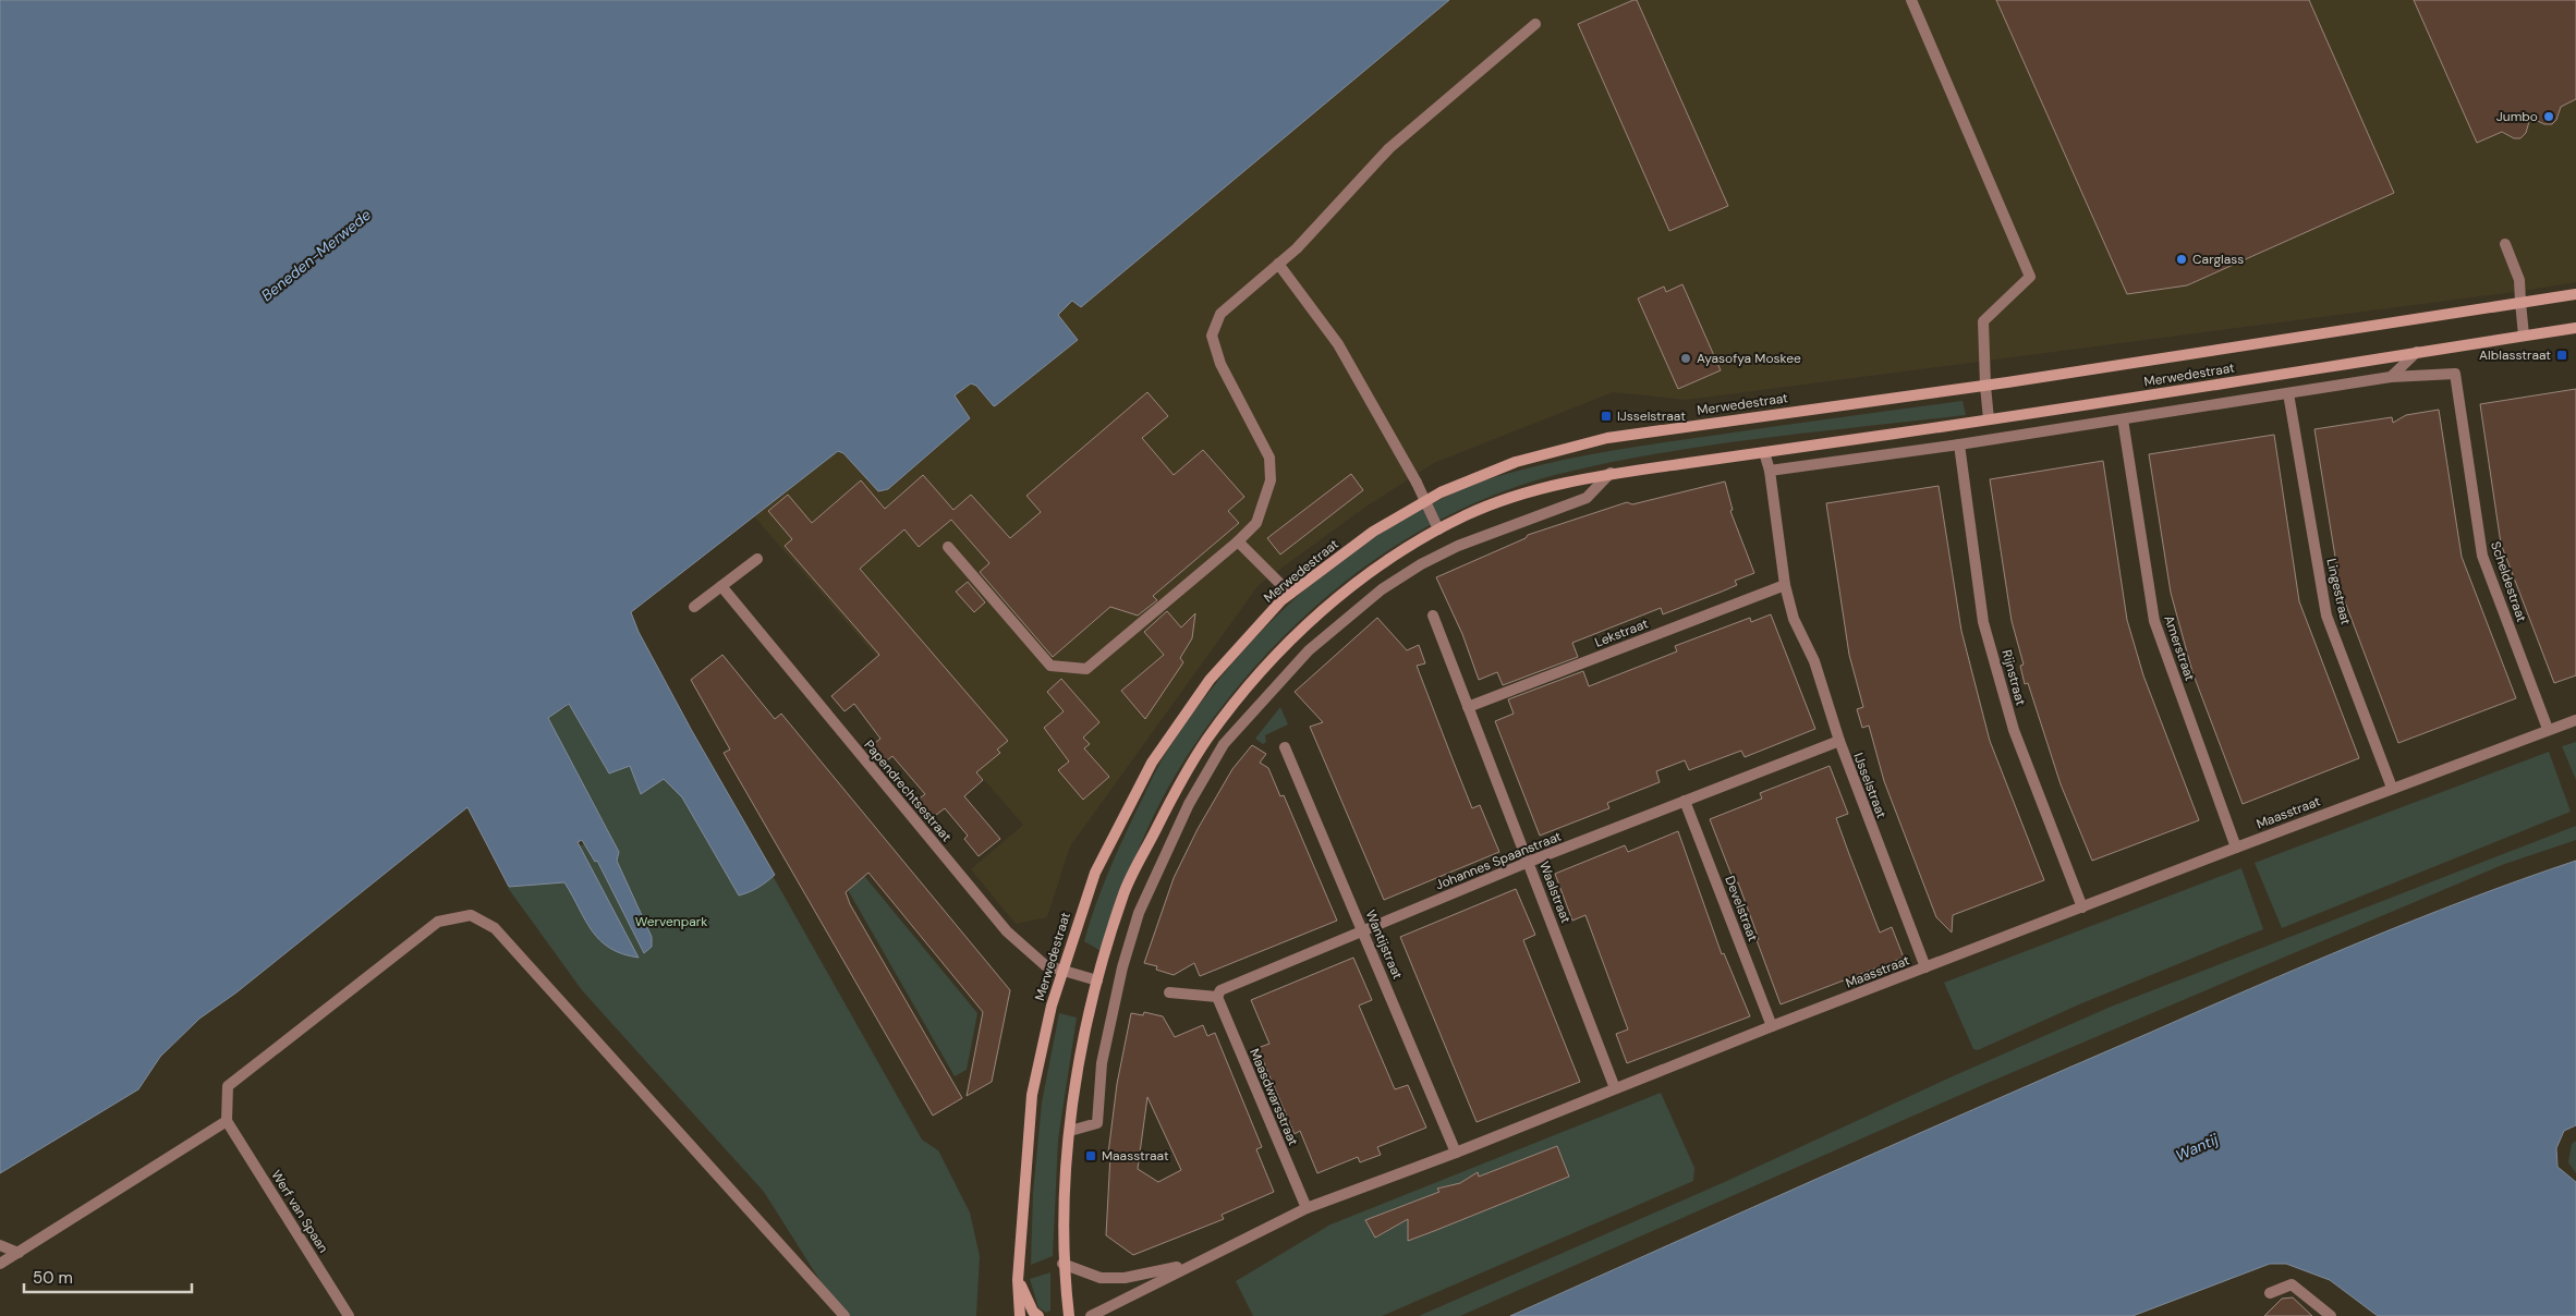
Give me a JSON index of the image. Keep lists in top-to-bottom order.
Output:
{
  "streets": {
    "main road": ["Merwedestraat"],
    "street": [
      "Scheldestraat",
      "Lingestraat",
      "Lekstraat",
      "Amerstraat",
      "Rijnstraat",
      "IJsselstraat",
      "Papendrechtsestraat",
      "Maasstraat",
      "Johannes Spaanstraat",
      "Waalstraat",
      "Develstraat",
      "Wantijstraat",
      "Maasdwarsstraat",
      "Werf van Spaan"
    ]
  },
  "crossings": [
    ["Merwedestraat", "IJsselstraat"],
    ["Merwedestraat", "Papendrechtsestraat"],
    ["Merwedestraat", "Maasstraat"],
    ["Scheldestraat", "Maasstraat"],
    ["Lingestraat", "Maasstraat"],
    ["Lekstraat", "IJsselstraat"],
    ["Lekstraat", "Waalstraat"],
    ["Amerstraat", "Maasstraat"],
    ["Rijnstraat", "Maasstraat"],
    ["IJsselstraat", "Maasstraat"],
    ["IJsselstraat", "Johannes Spaanstraat"],
    ["Maasstraat", "Waalstraat"],
    ["Maasstraat", "Develstraat"],
    ["Maasstraat", "Wantijstraat"],
    ["Maasstraat", "Maasdwarsstraat"],
    ["Johannes Spaanstraat", "Waalstraat"],
    ["Johannes Spaanstraat", "Develstraat"],
    ["Johannes Spaanstraat", "Wantijstraat"],
    ["Johannes Spaanstraat", "Maasdwarsstraat"]
  ],
  "water": ["Beneden-Merwede", "Wantij"],
  "parks": ["Wervenpark"],
  "places": {
    "other": ["Jumbo", "Carglass", "Ayasofya Moskee"],
    "transit": ["Alblasstraat", "IJsselstraat", "Maasstraat"]
  },
  "scale_bar": "50 m"
}
